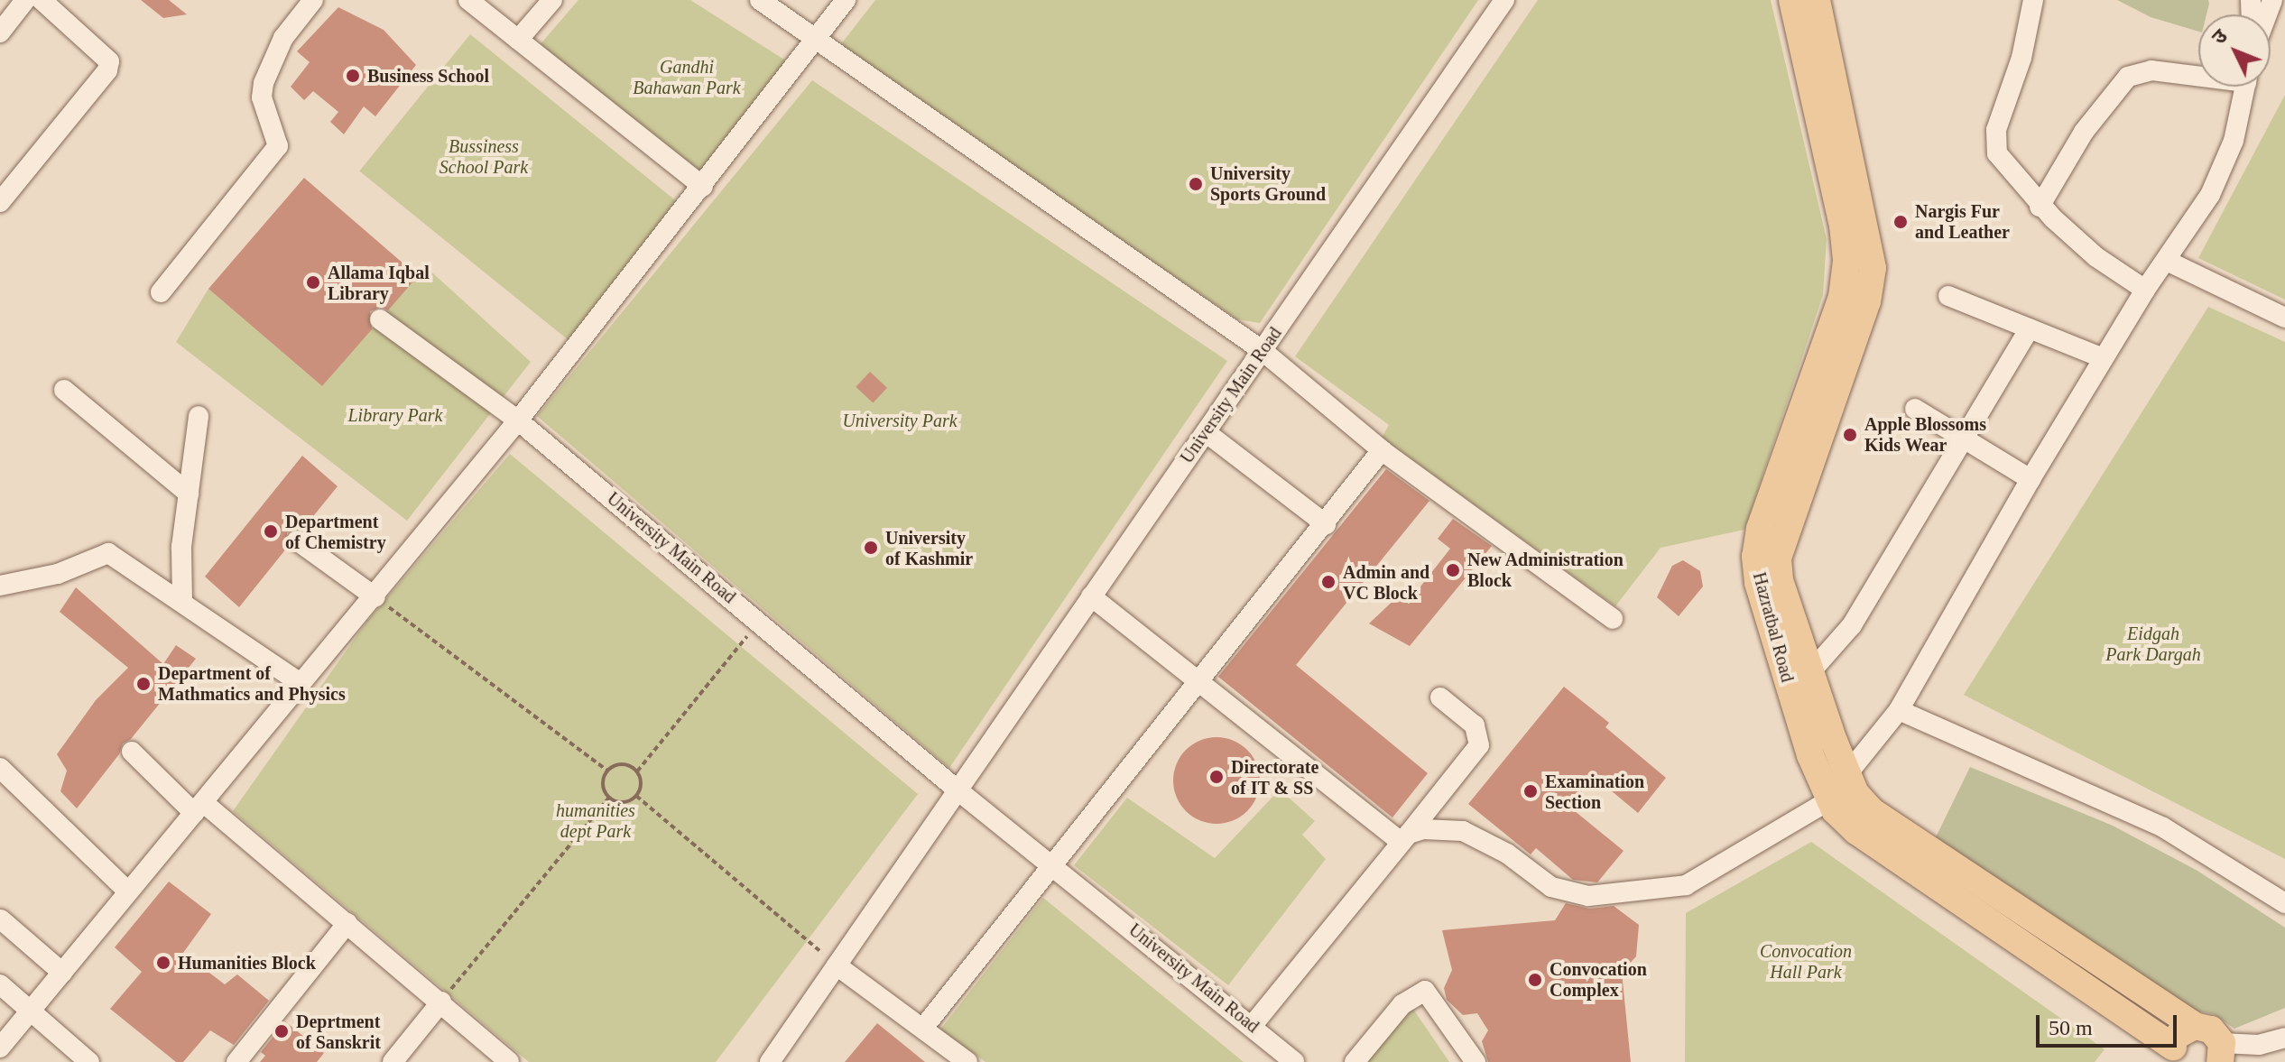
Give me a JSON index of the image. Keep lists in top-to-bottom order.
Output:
{
  "streets": {
    "main road": ["Hazratbal Road"],
    "street": ["University Main Road"]
  },
  "parks": [
    "Gandhi Bahawan Park",
    "Bussiness School Park",
    "Library Park",
    "University Park",
    "Eidgah Park Dargah",
    "humanities dept Park",
    "Convocation Hall Park"
  ],
  "places": [
    "Business School",
    "University Sports Ground",
    "Nargis Fur and Leather",
    "Allama Iqbal Library",
    "Apple Blossoms Kids Wear",
    "Department of Chemistry",
    "University of Kashmir",
    "New Administration Block",
    "Admin and VC Block",
    "Department of Mathmatics and Physics",
    "Directorate of IT & SS",
    "Examination Section",
    "Humanities Block",
    "Convocation Complex",
    "Deprtment of Sanskrit"
  ],
  "scale_bar": "50 m",
  "north": "top left"
}
